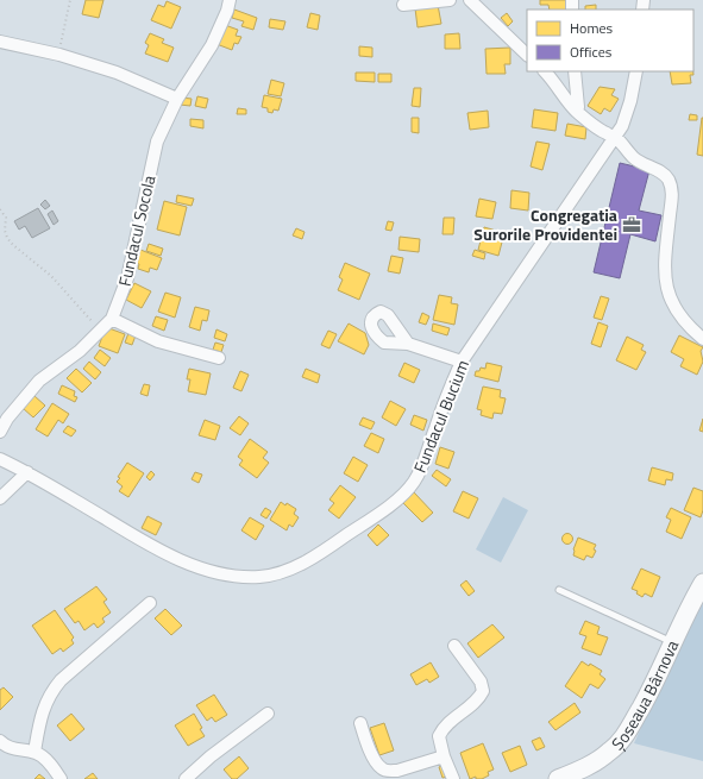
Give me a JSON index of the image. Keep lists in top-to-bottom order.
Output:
{
  "streets": {
    "main road": ["Șoseaua Bârnova"],
    "street": ["Fundacul Socola", "Fundacul Bucium"]
  },
  "places": {
    "office": ["Congregatia Surorile Providentei"]
  },
  "legend": ["Homes", "Offices"]
}
